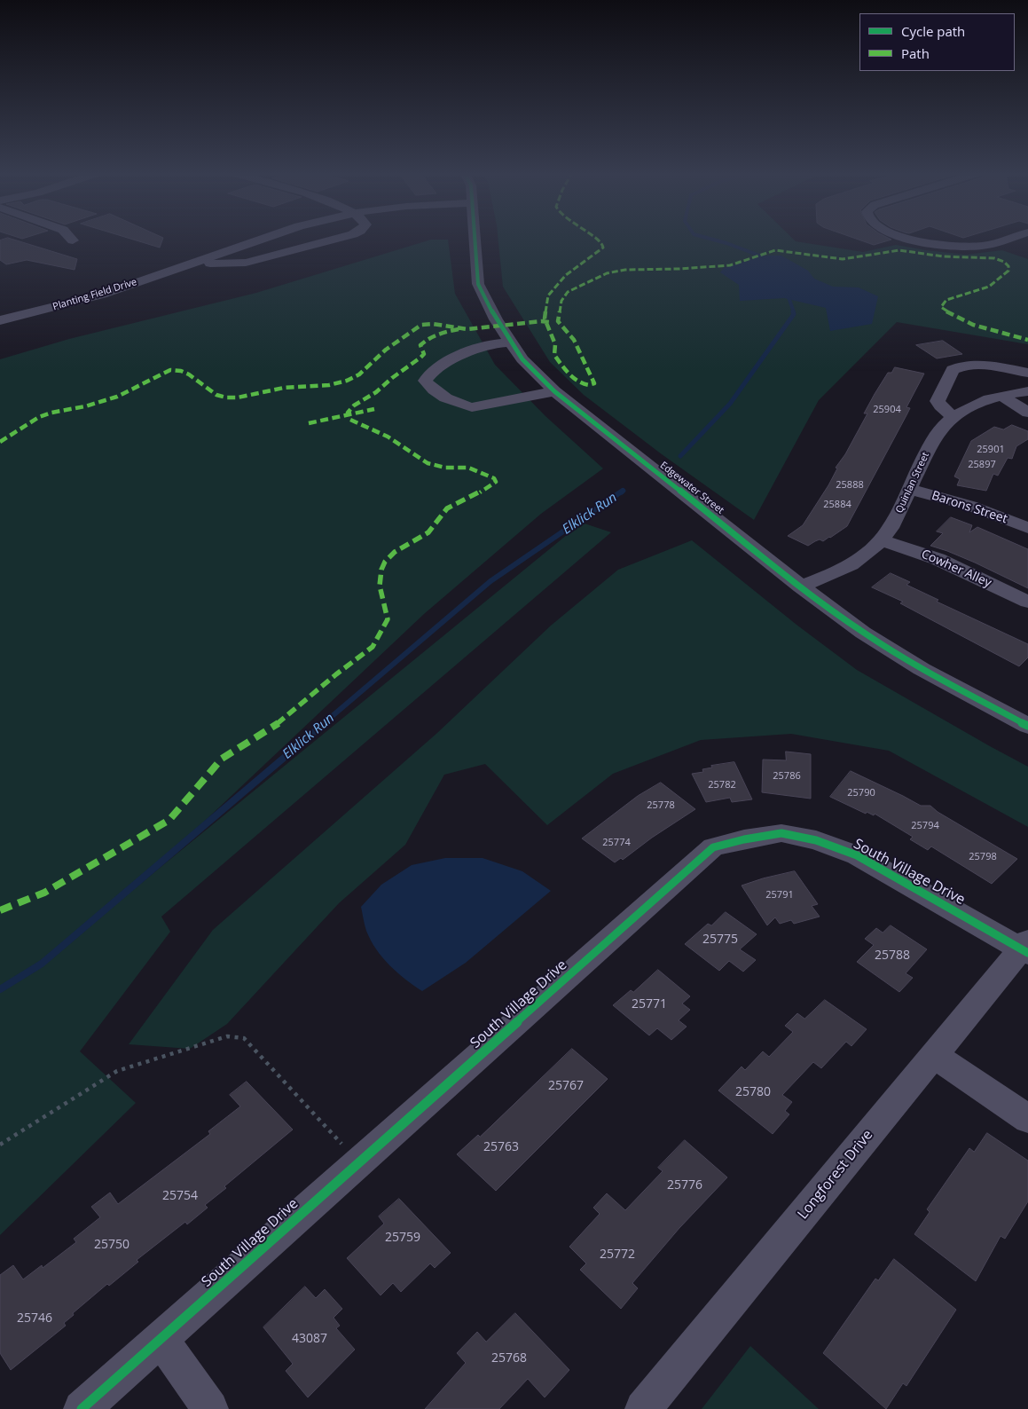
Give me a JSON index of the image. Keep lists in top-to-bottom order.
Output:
{
  "streets": {
    "street": [
      "Planting Field Drive",
      "Quinlan Street",
      "Edgewater Street",
      "Barons Street",
      "Cowher Alley",
      "South Village Drive",
      "Longforest Drive"
    ]
  },
  "crossings": [
    ["Quinlan Street", "Edgewater Street"],
    ["Quinlan Street", "Barons Street"],
    ["Quinlan Street", "Cowher Alley"],
    ["South Village Drive", "Longforest Drive"]
  ],
  "water": ["Elklick Run"],
  "house_numbers": [
    "25904",
    "25901",
    "25897",
    "25888",
    "25884",
    "25786",
    "25782",
    "25790",
    "25778",
    "25794",
    "25774",
    "25798",
    "25791",
    "25775",
    "25788",
    "25771",
    "25767",
    "25780",
    "25763",
    "25776",
    "25754",
    "25759",
    "25750",
    "25772",
    "25746",
    "43087",
    "25768"
  ],
  "legend": ["Cycle path", "Path"]
}
